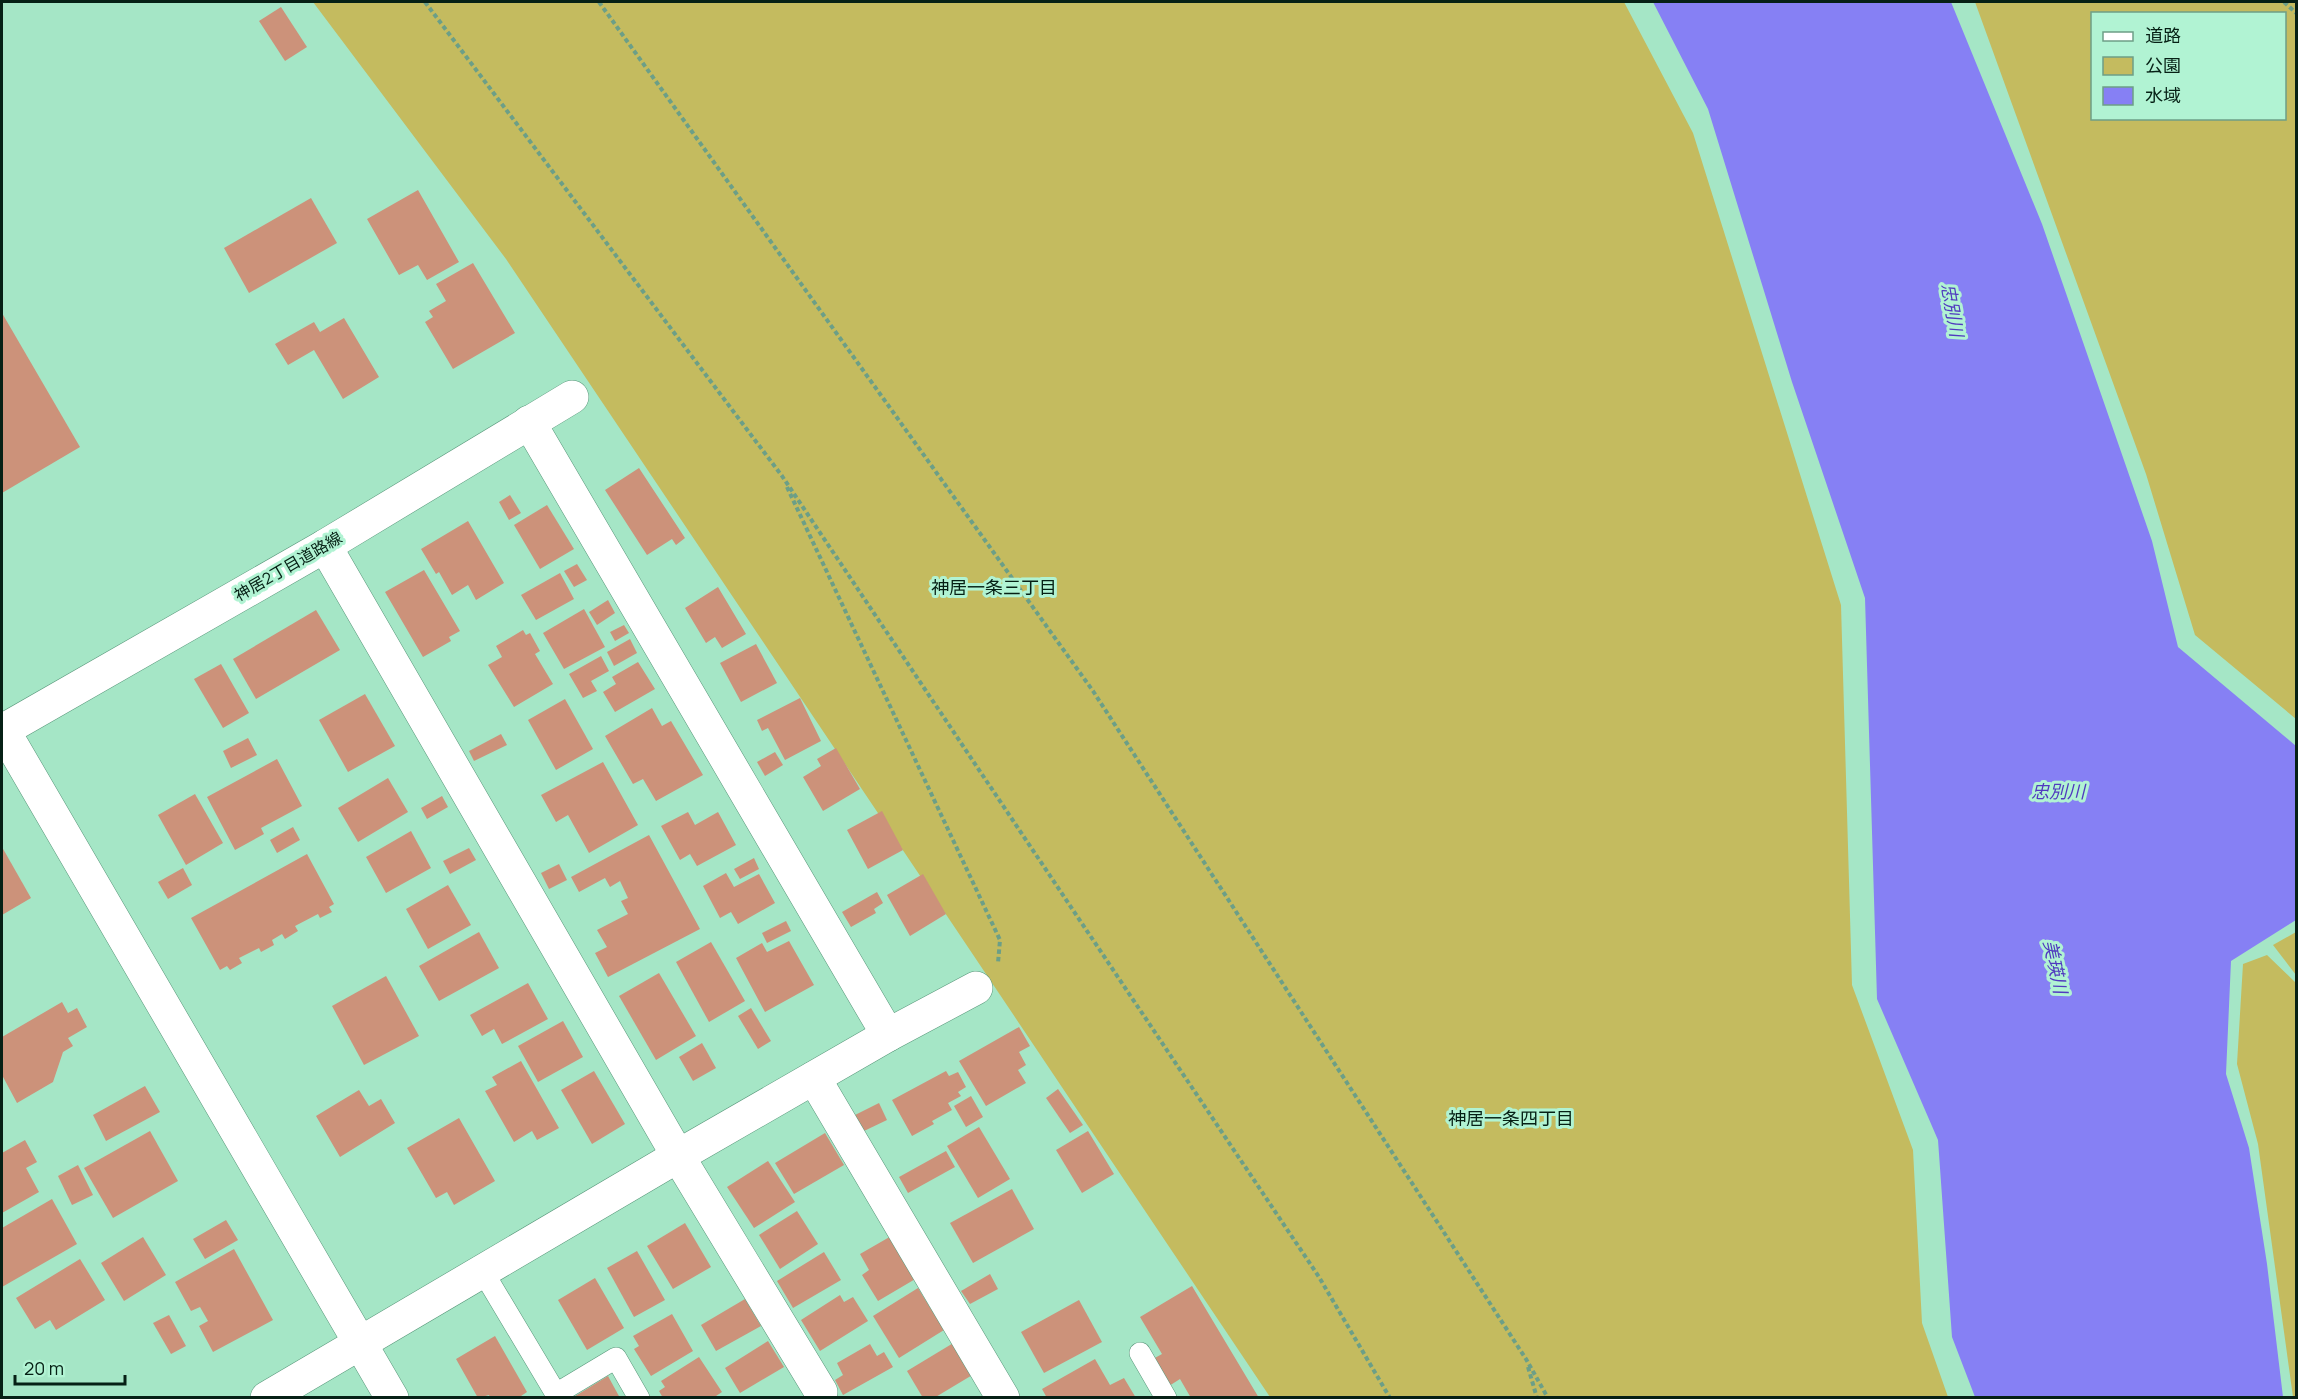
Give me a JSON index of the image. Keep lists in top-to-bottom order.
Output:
{
  "streets": {
    "street": ["神居2丁目道路線"]
  },
  "districts": ["神居一条三丁目", "神居一条四丁目"],
  "water": ["忠別川", "美瑛川"],
  "legend": ["道路", "公園", "水域"],
  "scale_bar": "20 m"
}
